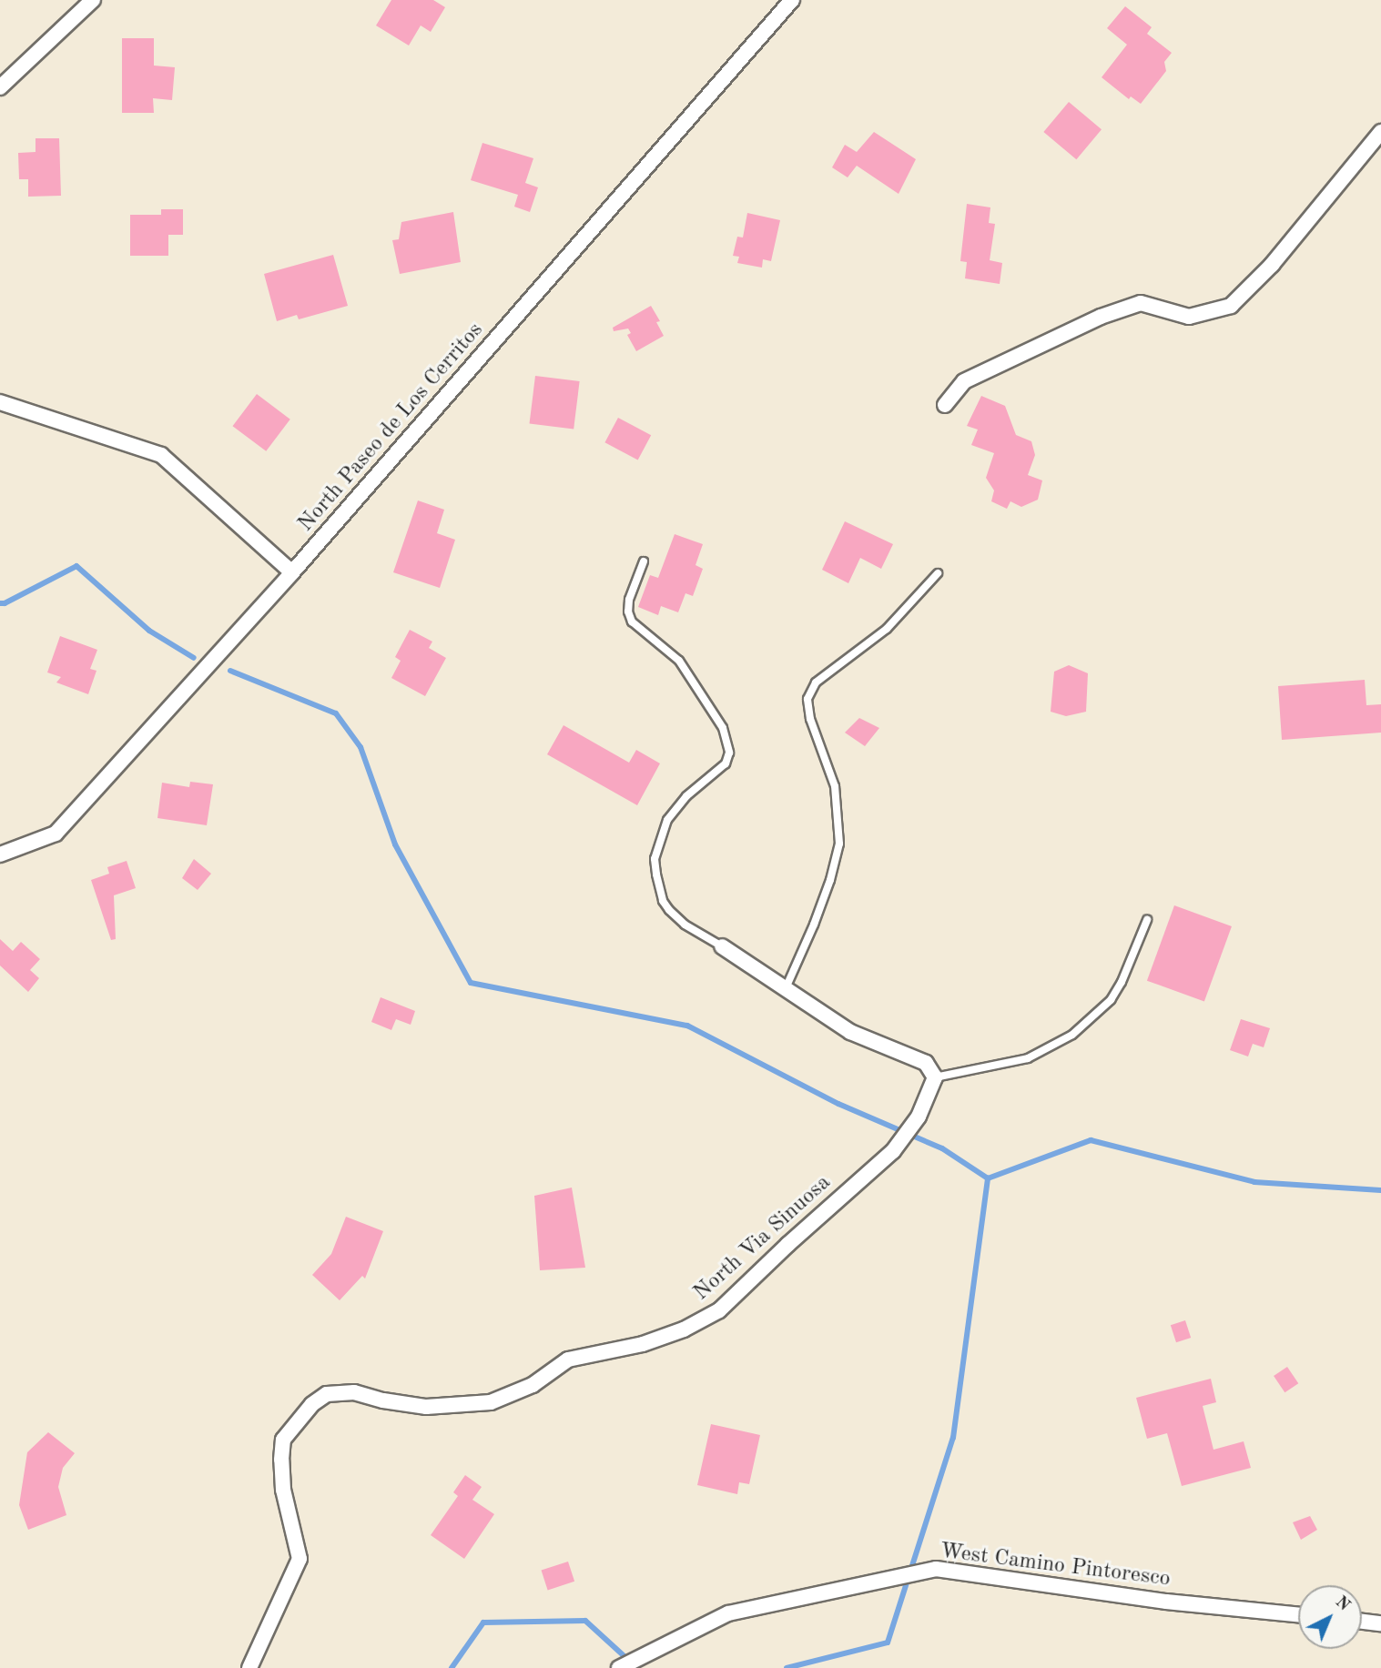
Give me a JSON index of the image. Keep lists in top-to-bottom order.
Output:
{
  "streets": {
    "street": ["North Paseo de Los Cerritos", "North Via Sinuosa", "West Camino Pintoresco"]
  },
  "north": "top right"
}
